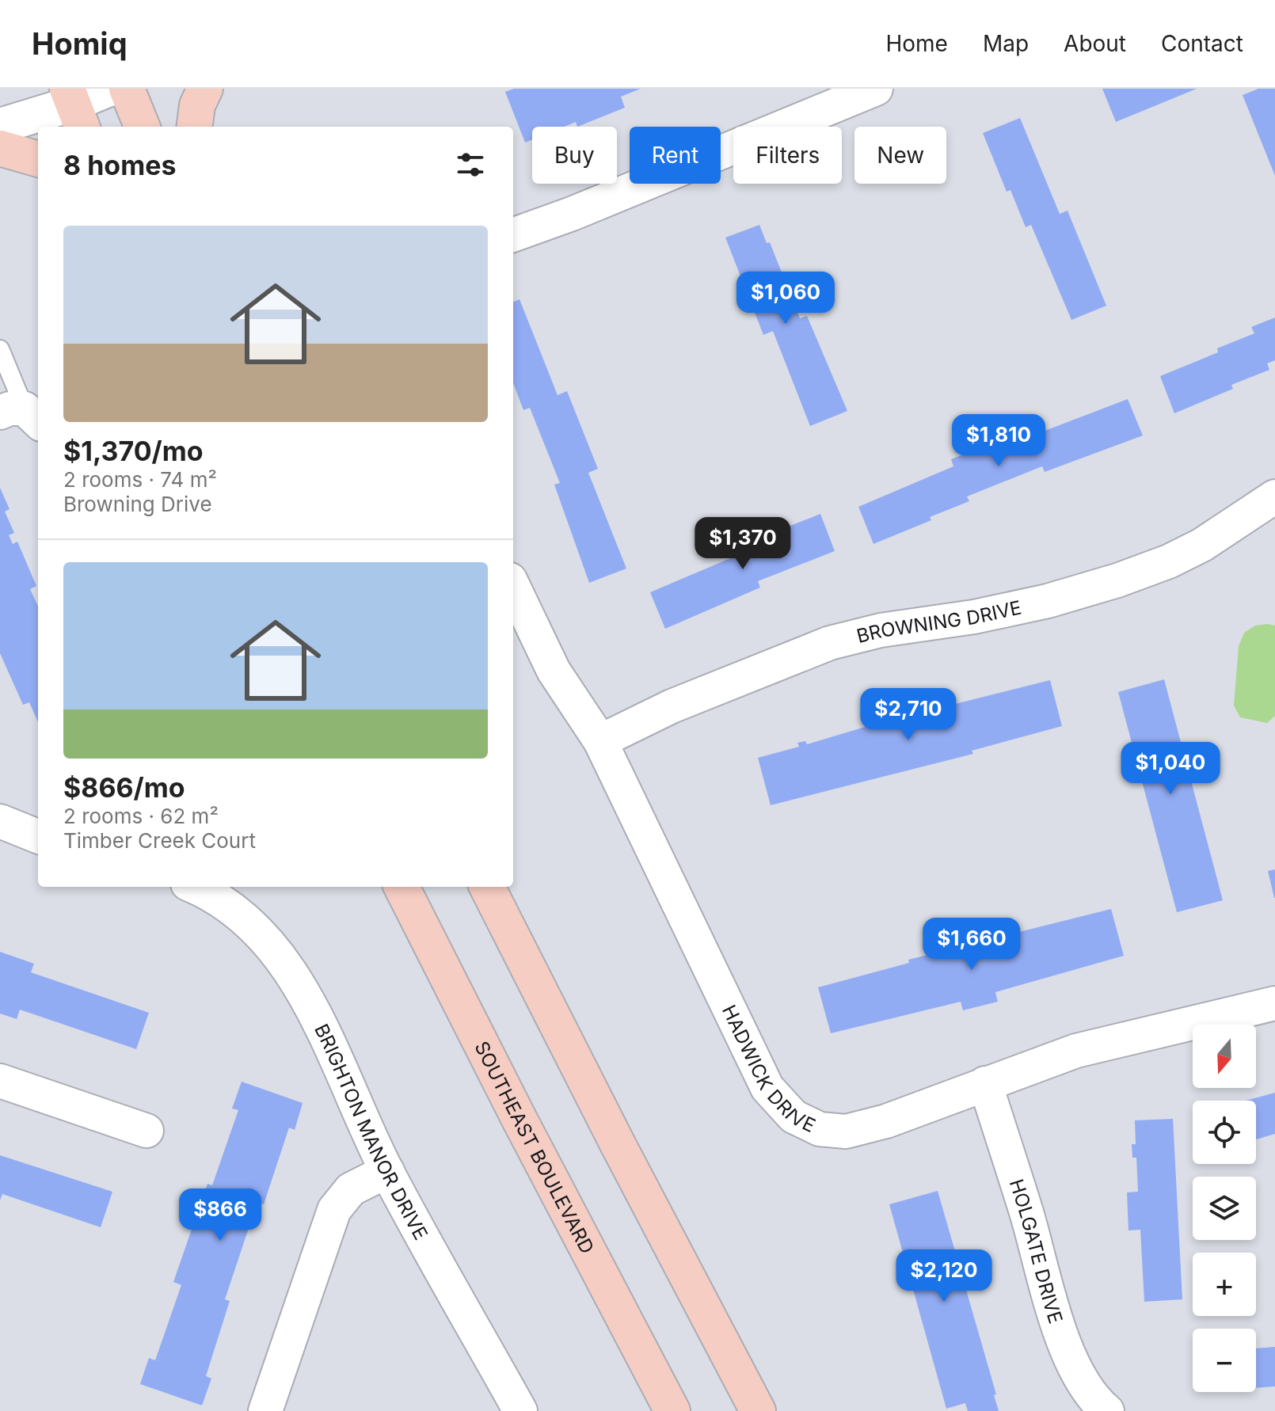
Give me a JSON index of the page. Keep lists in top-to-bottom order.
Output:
{
  "streets": {
    "main road": ["SOUTHEAST BOULEVARD"],
    "street": [
      "BROWNING DRIVE",
      "HADWICK DRIVE",
      "BRIGHTON MANOR DRIVE",
      "HOLGATE DRIVE"
    ]
  },
  "crossings": [
    ["BROWNING DRIVE", "HADWICK DRIVE"],
    ["HADWICK DRIVE", "HOLGATE DRIVE"]
  ],
  "north": "bottom",
  "page": {
    "header": "Homiq",
    "nav": [
      "Home",
      "Map",
      "About",
      "Contact"
    ],
    "chip": [
      "Buy",
      "Rent",
      "Filters",
      "New"
    ],
    "heading": "8 homes",
    "list": [
      {
        "name": "$1,370/mo",
        "note": "2 rooms · 74 m² · Browning Drive"
      },
      {
        "name": "$866/mo",
        "note": "2 rooms · 62 m² · Timber Creek Court"
      }
    ],
    "price": [
      "$1,060",
      "$1,810",
      "$1,370",
      "$2,710",
      "$1,040",
      "$1,660",
      "$866",
      "$2,120"
    ],
    "map_buttons": ["+", "−"]
  }
}
